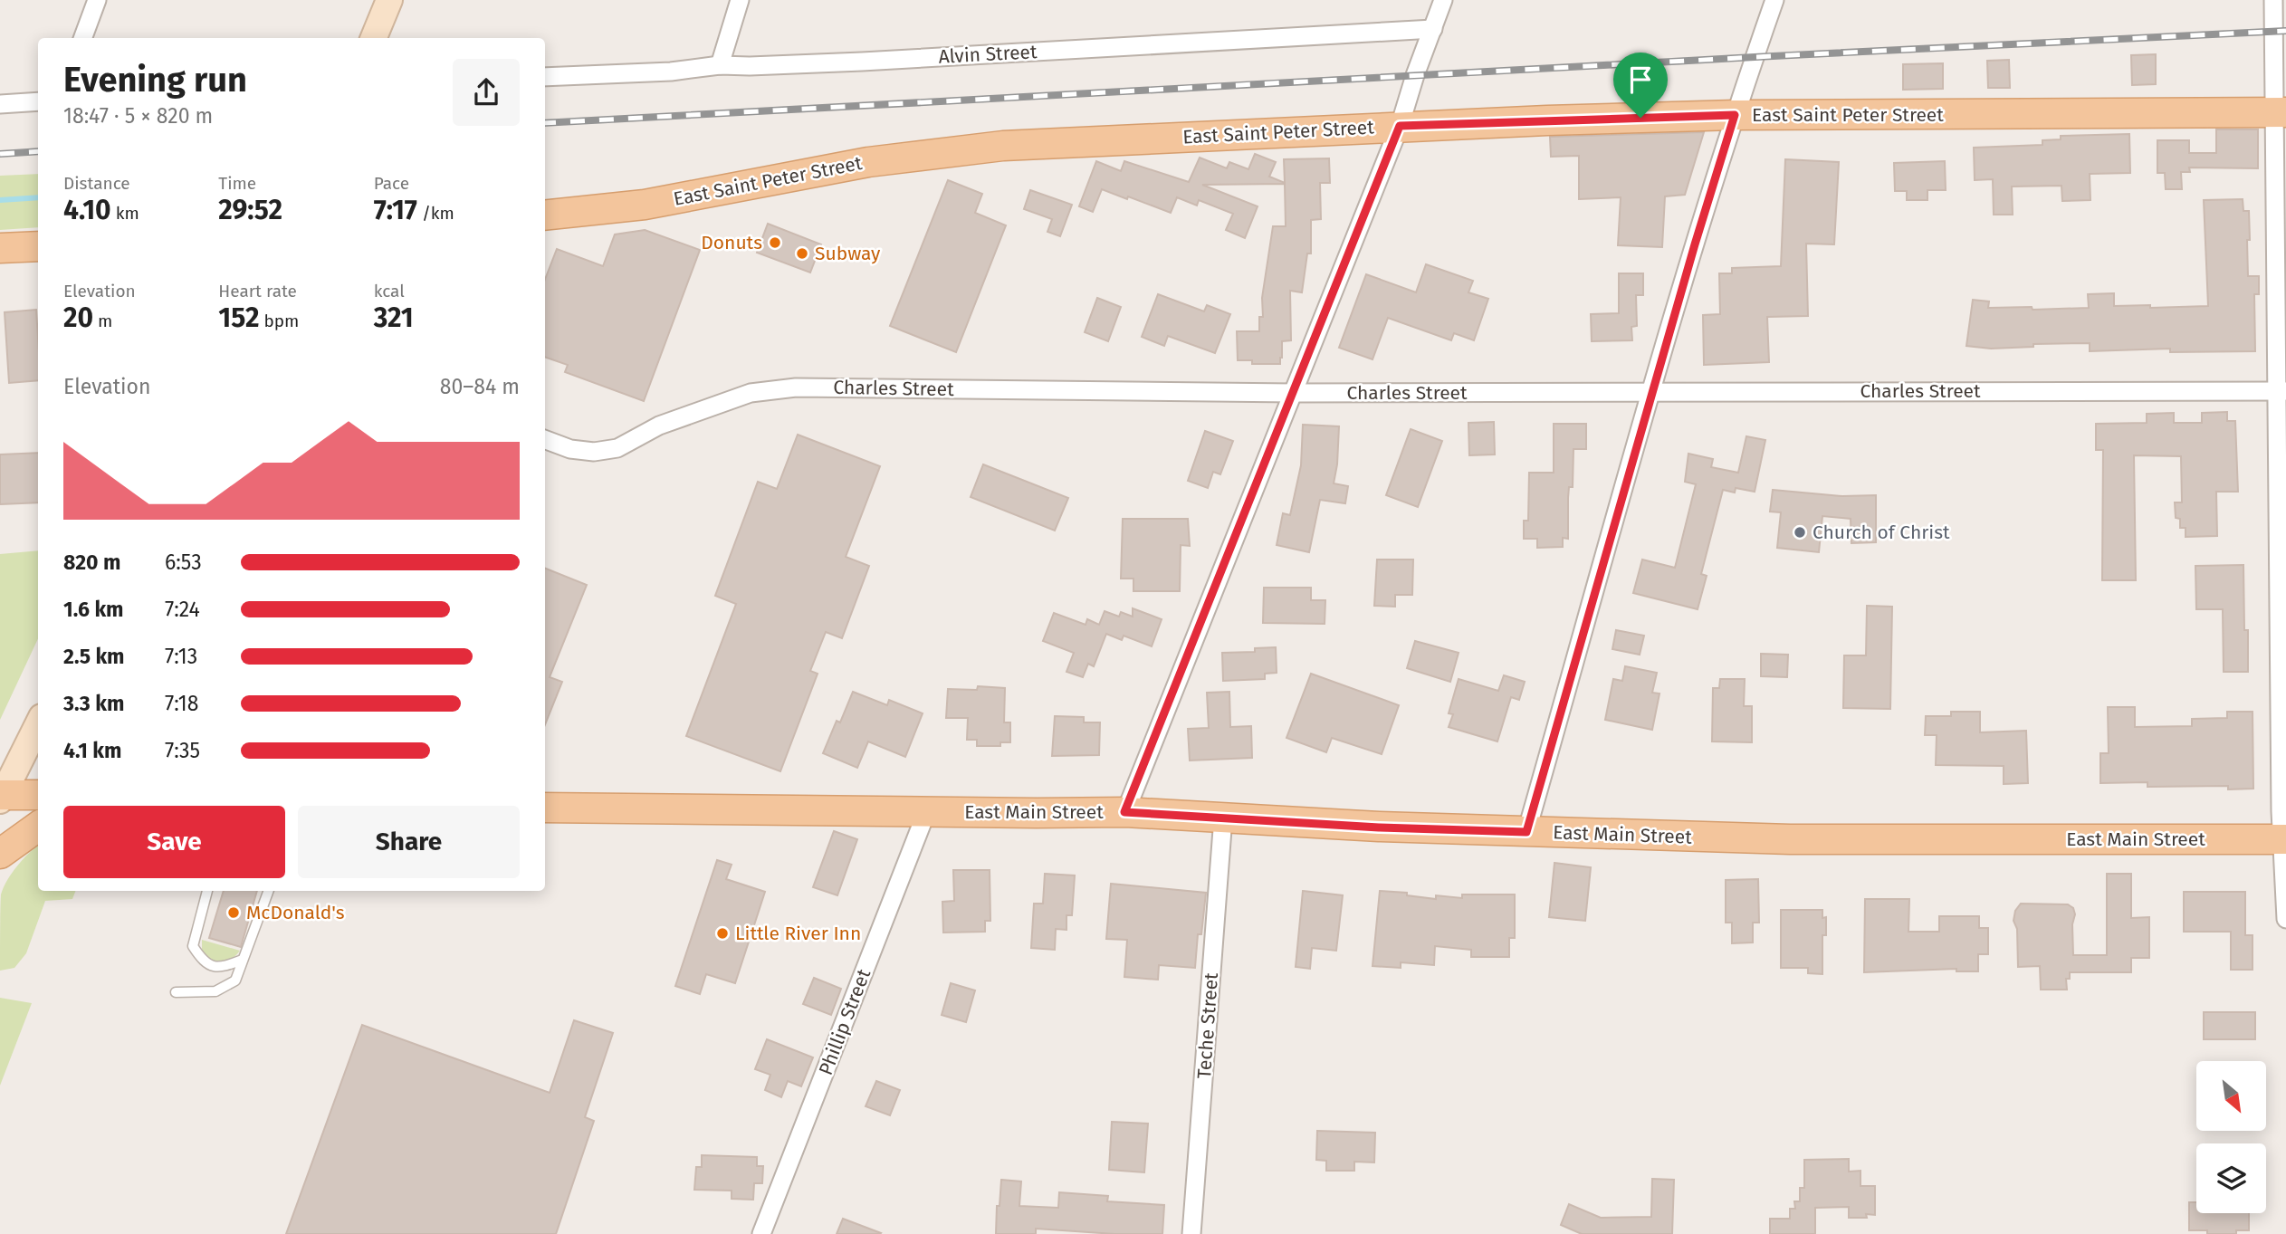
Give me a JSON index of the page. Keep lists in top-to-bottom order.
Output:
{
  "streets": {
    "main road": ["East Saint Peter Street", "East Main Street"],
    "street": [
      "Alvin Street",
      "Charles Street",
      "Phillip Street",
      "Teche Street"
    ]
  },
  "crossings": [
    ["East Main Street", "Phillip Street"],
    ["East Main Street", "Teche Street"]
  ],
  "places": [
    "Donuts",
    "Subway",
    "Church of Christ",
    "McDonald's",
    "Little River Inn"
  ],
  "north": "bottom right",
  "page": {
    "heading": ["Evening run", "18:47 · 5 × 820 m"],
    "stats": [
      ["Distance", "4.10 km"],
      ["Time", "29:52"],
      ["Pace", "7:17 /km"],
      ["Elevation", "20 m"],
      ["Heart rate", "152 bpm"],
      ["kcal", "321"]
    ],
    "chart": ["Elevation", "80–84 m"],
    "list": [
      {
        "name": "820 m",
        "note": "6:53"
      },
      {
        "name": "1.6 km",
        "note": "7:24"
      },
      {
        "name": "2.5 km",
        "note": "7:13"
      },
      {
        "name": "3.3 km",
        "note": "7:18"
      },
      {
        "name": "4.1 km",
        "note": "7:35"
      }
    ],
    "buttons": ["Save", "Share"]
  }
}
